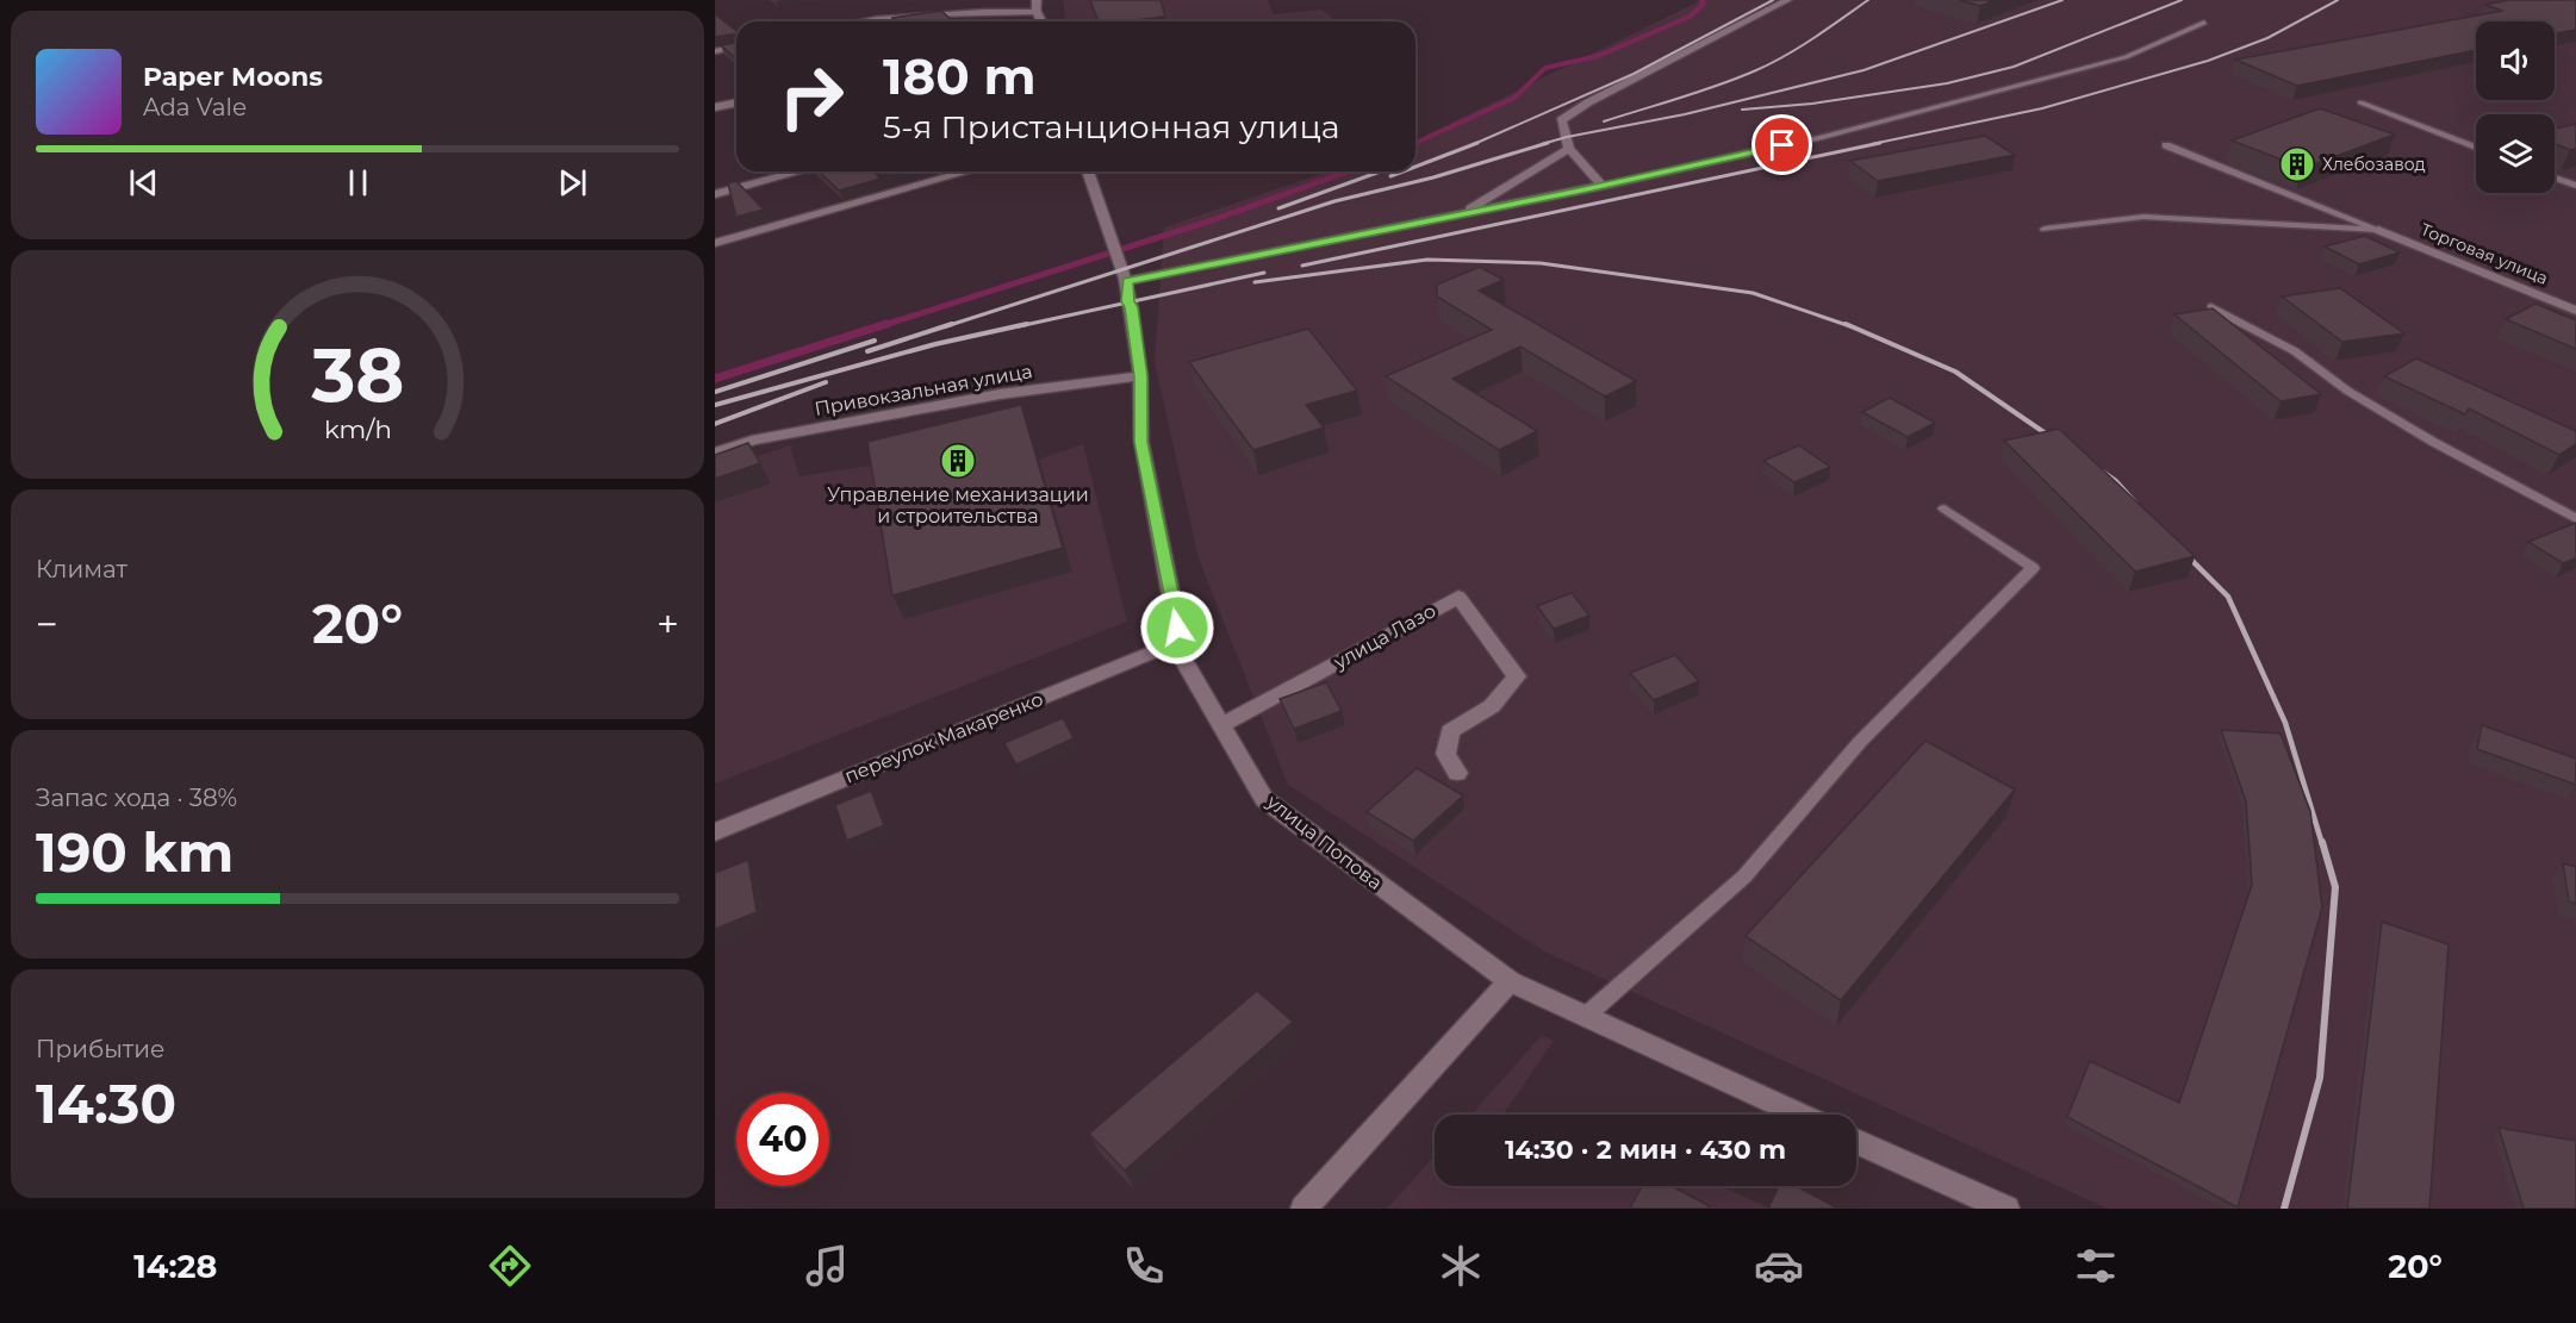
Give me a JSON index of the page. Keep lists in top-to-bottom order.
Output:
{
  "streets": {
    "street": [
      "Торговая улица",
      "Привокзальная улица",
      "улица Лазо",
      "переулок Макаренко",
      "улица Попова"
    ]
  },
  "crossings": [
    ["Привокзальная улица", "улица Попова"],
    ["улица Лазо", "улица Попова"],
    ["переулок Макаренко", "улица Попова"]
  ],
  "places": {
    "building": ["Хлебозавод", "Управление механизации и строительства"]
  },
  "page": {
    "turn": ["180 m", "5-я Пристанционная улица"],
    "song": ["Paper Moons", "Ada Vale"],
    "tile": [
      "Климат",
      ["Запас хода · 38%", "190 km"],
      ["Прибытие", "14:30"]
    ],
    "heat": ["−", "20°", "+"],
    "limit": "40",
    "trip": "14:30 · 2 мин · 430 m",
    "tabs": ["14:28", "20°"],
    "gauge": ["38", "km/h"]
  }
}
